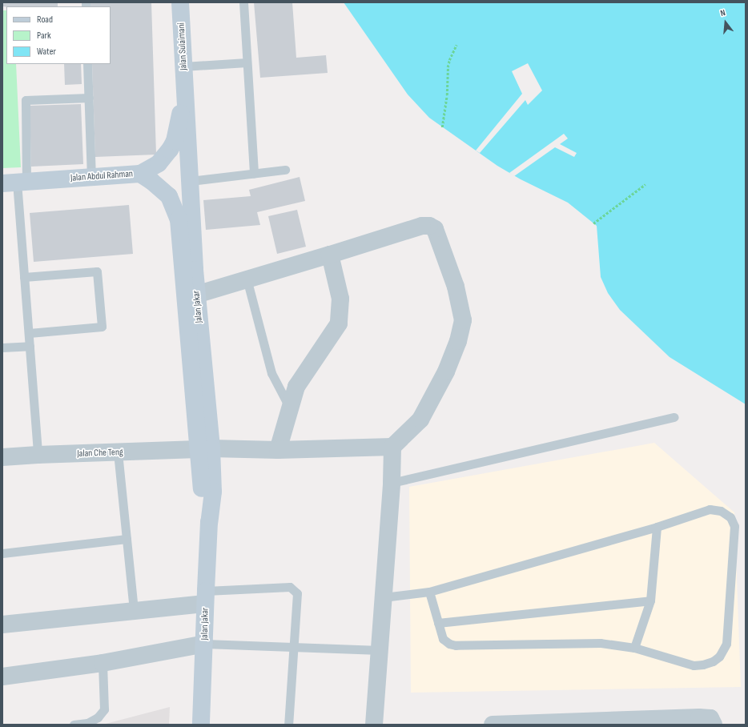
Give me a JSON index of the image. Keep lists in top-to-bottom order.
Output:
{
  "streets": {
    "main road": ["Jalan Sulaimani", "Jalan Abdul Rahman", "Jalan Jakar"],
    "street": ["Jalan Che Teng"]
  },
  "crossings": [
    ["Jalan Sulaimani", "Jalan Abdul Rahman"],
    ["Jalan Sulaimani", "Jalan Jakar"],
    ["Jalan Abdul Rahman", "Jalan Jakar"],
    ["Jalan Jakar", "Jalan Che Teng"]
  ],
  "legend": ["Road", "Park", "Water"],
  "north": "top"
}
